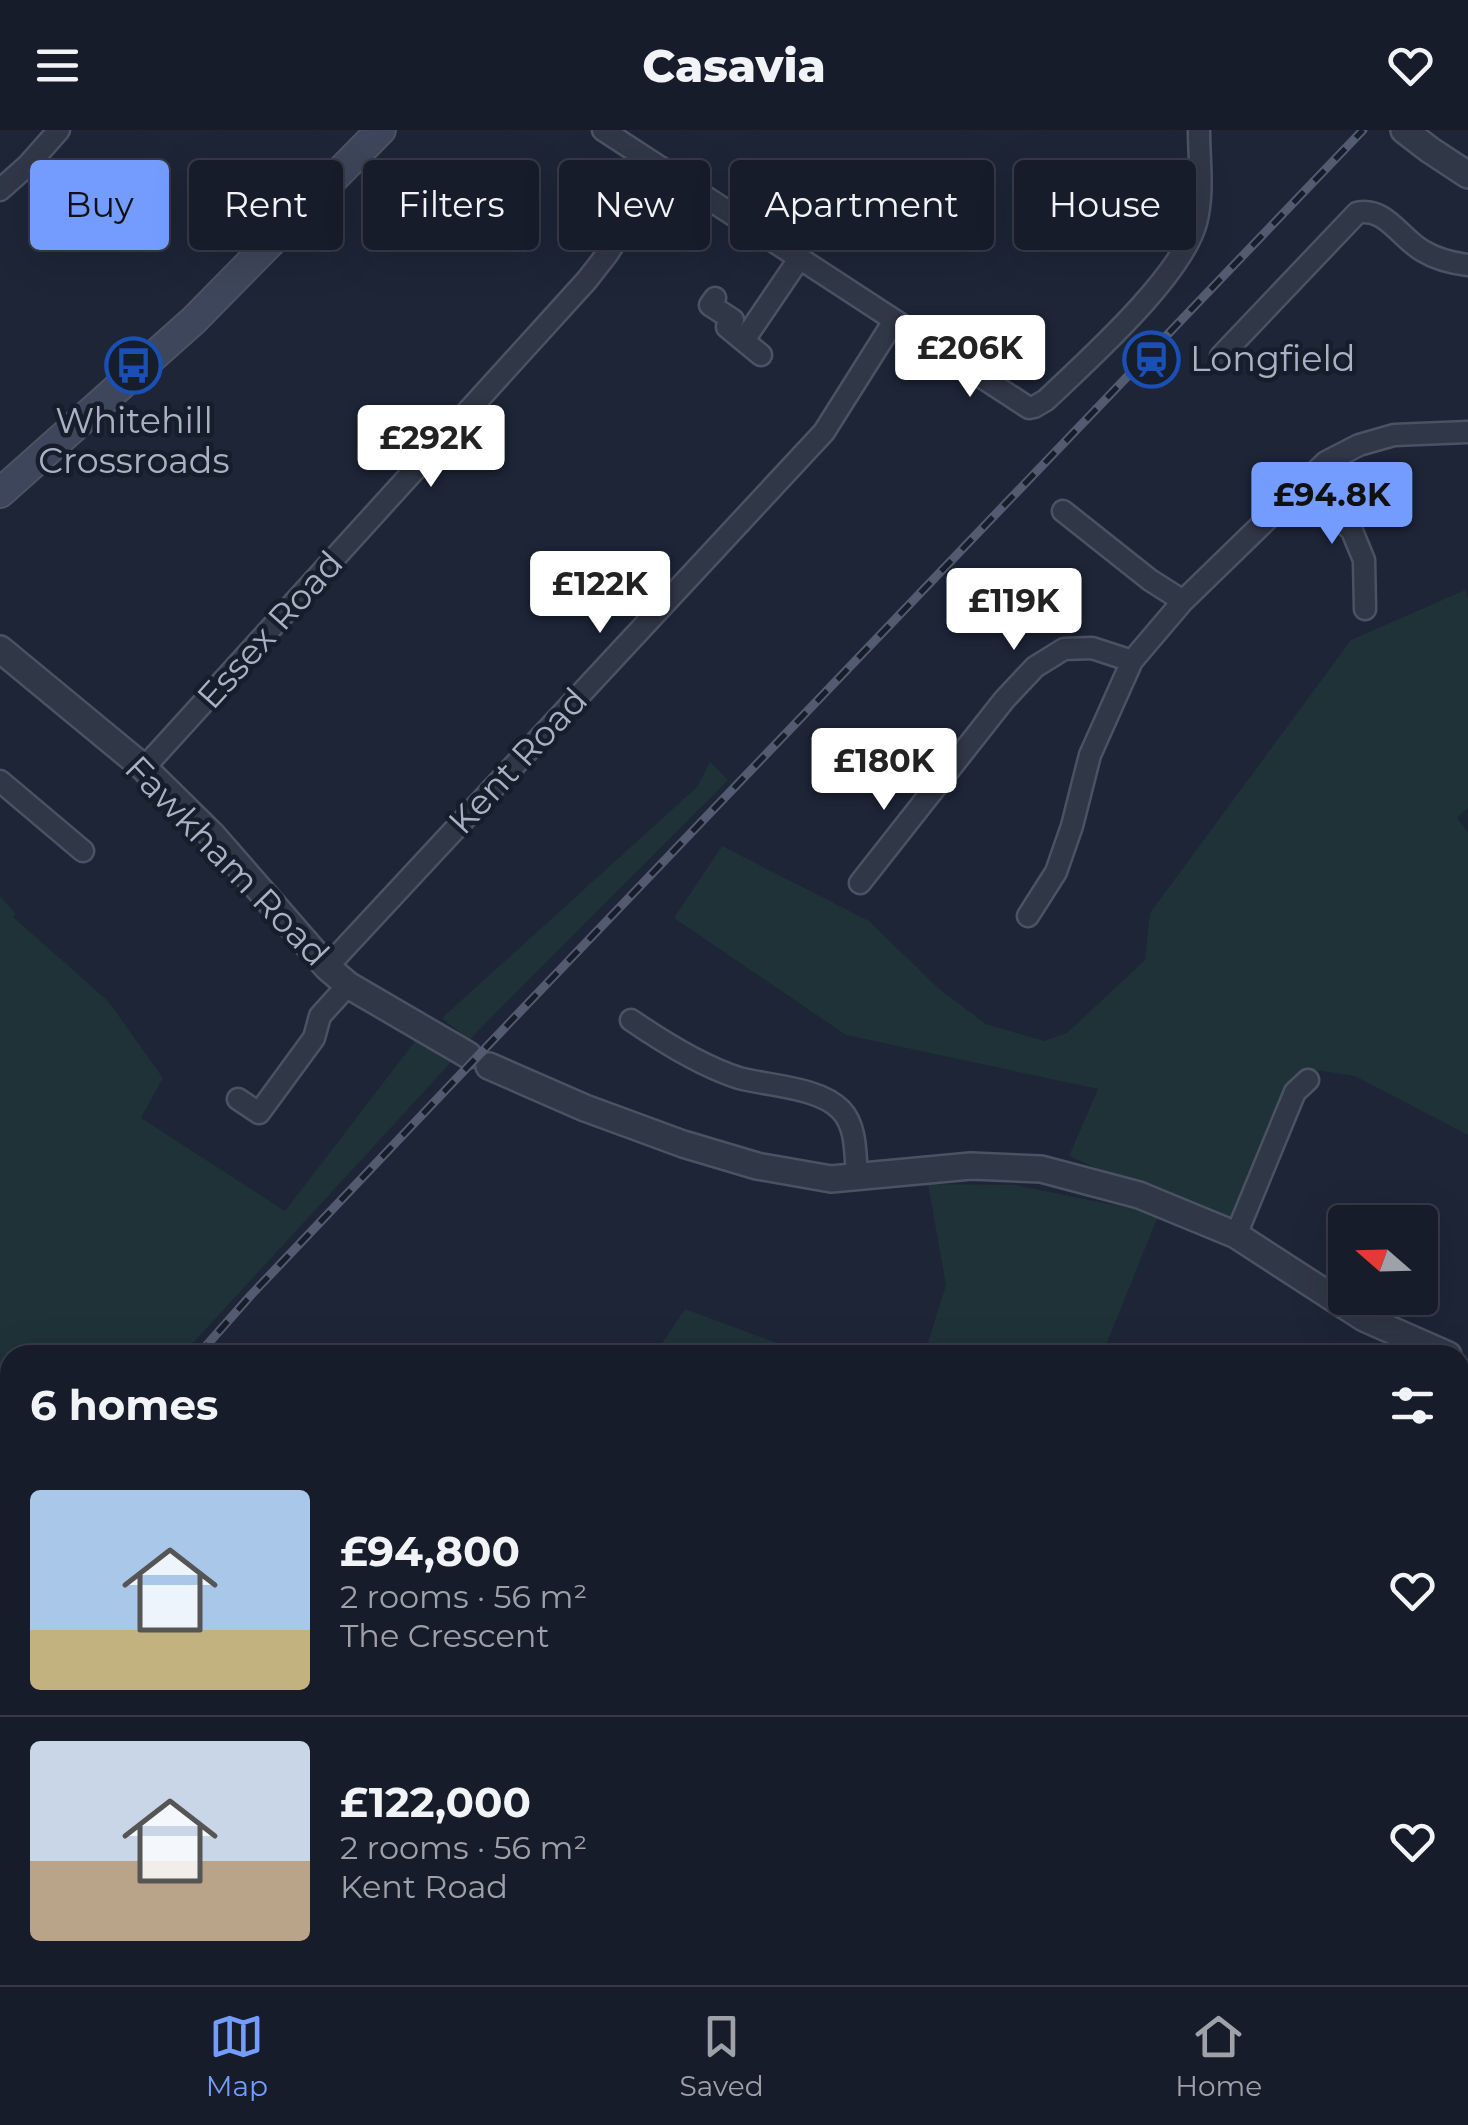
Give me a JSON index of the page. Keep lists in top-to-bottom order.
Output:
{
  "streets": {
    "street": ["Essex Road", "Kent Road", "Fawkham Road"]
  },
  "crossings": [
    ["Essex Road", "Fawkham Road"],
    ["Kent Road", "Fawkham Road"]
  ],
  "places": {
    "station": ["Longfield"],
    "bus stop": ["Whitehill Crossroads"]
  },
  "north": "left",
  "page": {
    "header": "Casavia",
    "chip": [
      "Buy",
      "Rent",
      "Filters",
      "New",
      "Apartment",
      "House"
    ],
    "price": [
      "£206K",
      "£292K",
      "£94.8K",
      "£122K",
      "£119K",
      "£180K"
    ],
    "heading": "6 homes",
    "list": [
      {
        "name": "£94,800",
        "note": "2 rooms · 56 m² · The Crescent"
      },
      {
        "name": "£122,000",
        "note": "2 rooms · 56 m² · Kent Road"
      }
    ],
    "tabs": ["Map", "Saved", "Home"]
  }
}
